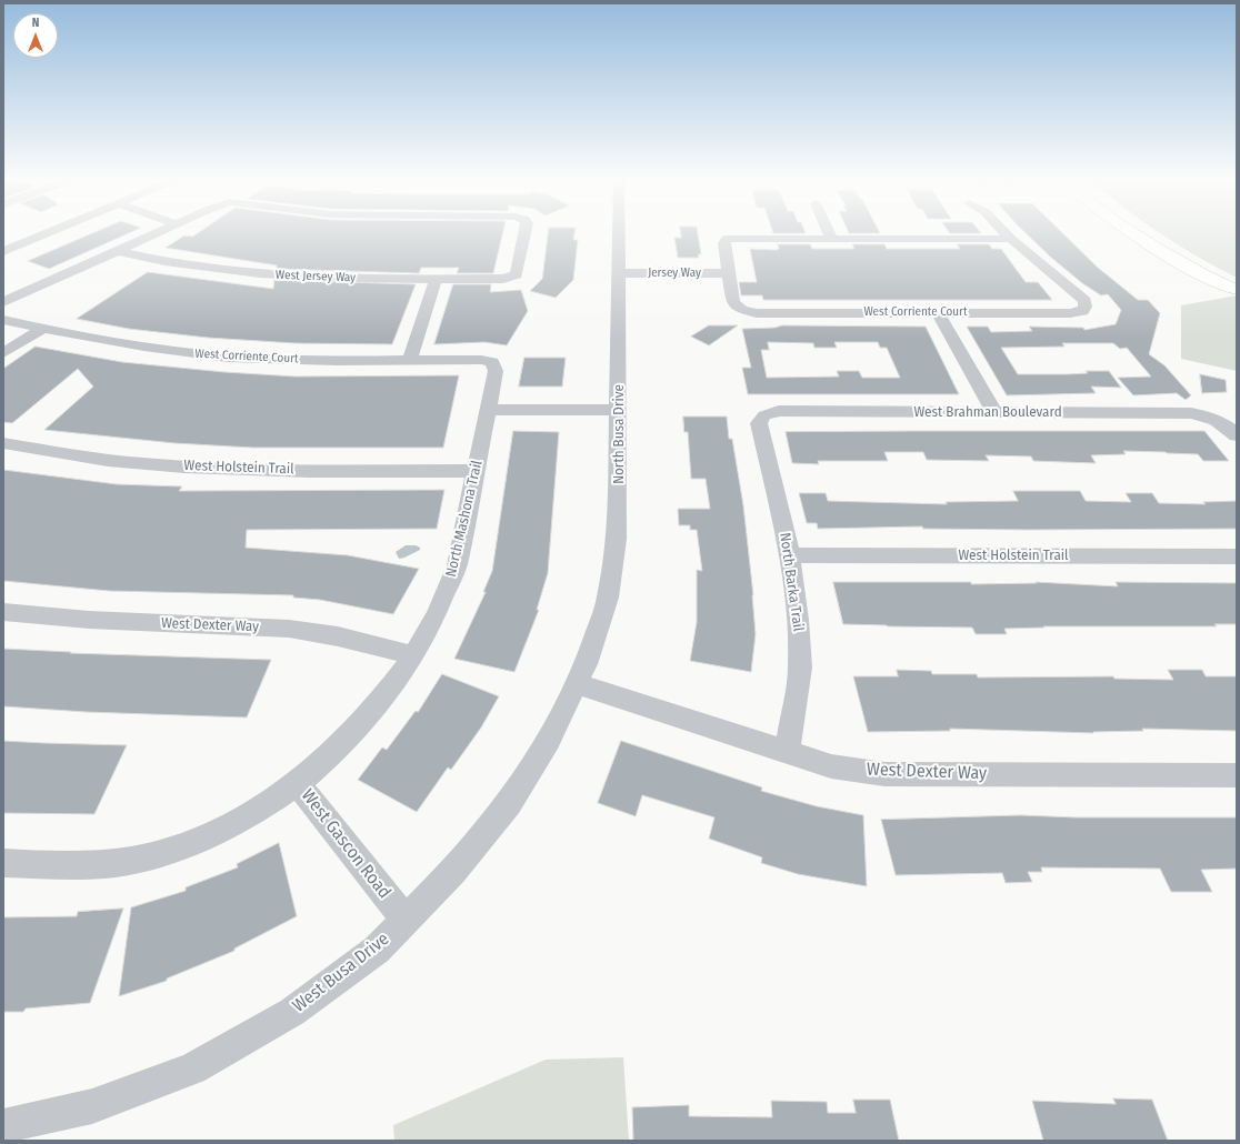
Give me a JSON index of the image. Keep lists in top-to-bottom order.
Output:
{
  "streets": {
    "street": [
      "Jersey Way",
      "West Jersey Way",
      "West Corriente Court",
      "West Brahman Boulevard",
      "North Busa Drive",
      "West Holstein Trail",
      "North Mashona Trail",
      "North Barka Trail",
      "West Dexter Way",
      "West Gascon Road",
      "West Busa Drive"
    ]
  },
  "crossings": [
    ["Jersey Way", "West Corriente Court"],
    ["Jersey Way", "North Busa Drive"],
    ["West Corriente Court", "North Mashona Trail"],
    ["West Brahman Boulevard", "North Barka Trail"],
    ["North Busa Drive", "West Dexter Way"],
    ["North Busa Drive", "West Busa Drive"],
    ["West Holstein Trail", "North Mashona Trail"],
    ["West Holstein Trail", "North Barka Trail"],
    ["North Mashona Trail", "West Dexter Way"],
    ["North Mashona Trail", "West Gascon Road"],
    ["North Barka Trail", "West Dexter Way"],
    ["West Dexter Way", "West Busa Drive"],
    ["West Gascon Road", "West Busa Drive"]
  ],
  "north": "top"
}
